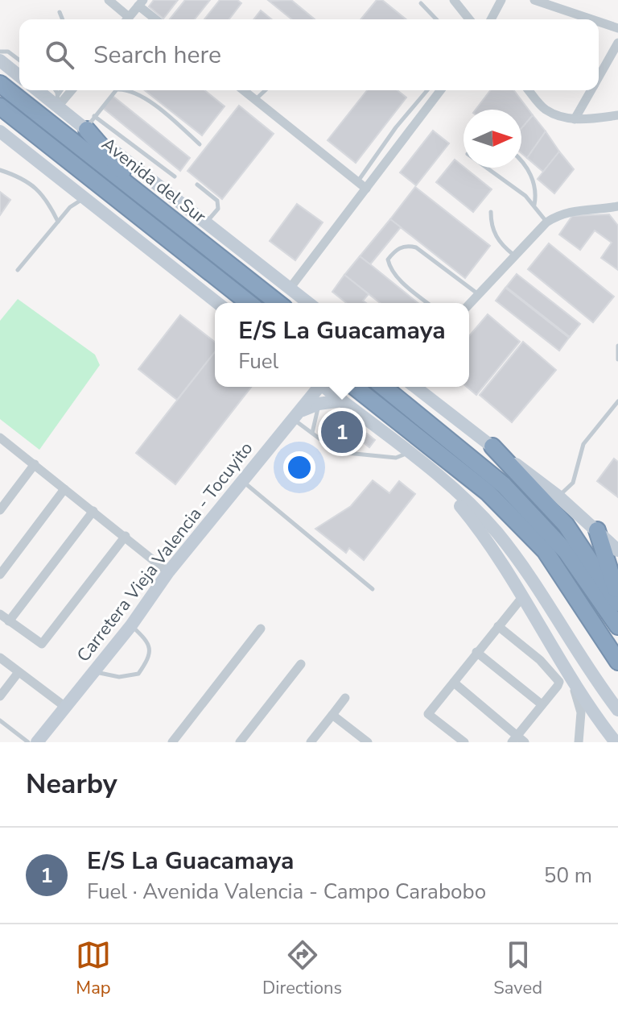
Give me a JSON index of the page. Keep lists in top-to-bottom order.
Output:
{
  "streets": {
    "highway": ["Avenida del Sur"],
    "street": ["Carretera Vieja Valencia - Tocuyito"]
  },
  "north": "right",
  "page": {
    "search": "Search here",
    "popup": ["E/S La Guacamaya", "Fuel"],
    "pins": "1",
    "heading": "Nearby",
    "list": [
      {
        "mark": "1",
        "name": "E/S La Guacamaya",
        "note": "Fuel · Avenida Valencia - Campo Carabobo",
        "value": "50 m"
      }
    ],
    "nav": ["Map", "Directions", "Saved"]
  }
}
